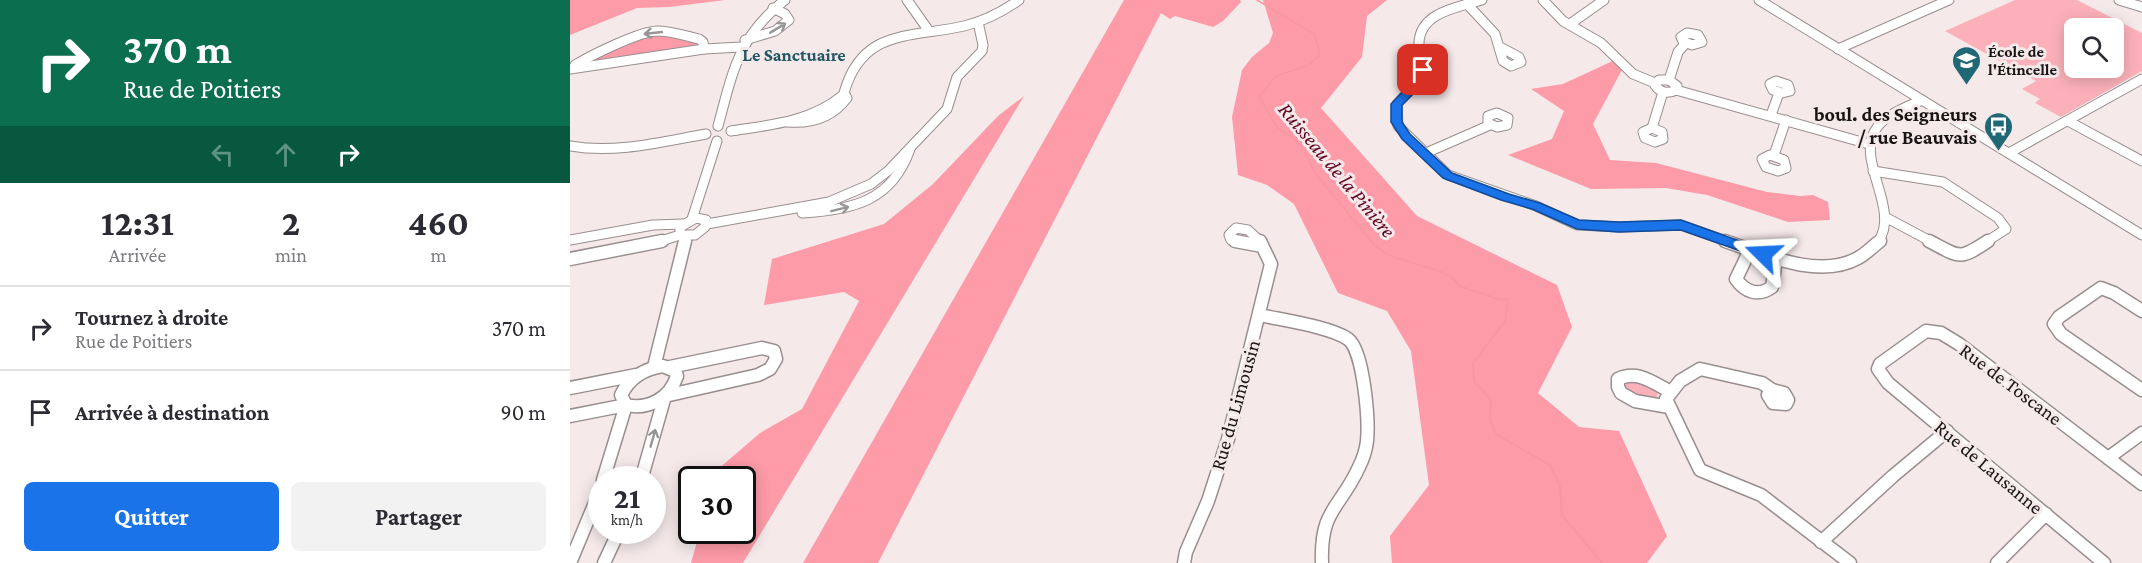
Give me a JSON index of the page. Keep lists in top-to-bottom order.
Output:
{
  "streets": {
    "street": ["Rue de Toscane", "Rue du Limousin", "Rue de Lausanne"]
  },
  "crossings": [
    ["Rue de Toscane", "Rue de Lausanne"]
  ],
  "districts": ["Le Sanctuaire"],
  "water": ["Ruisseau de la Pinière"],
  "places": {
    "school or university": ["École de l'Étincelle"],
    "bus stop": ["boul. des Seigneurs / rue Beauvais"]
  },
  "page": {
    "turn": ["370 m", "Rue de Poitiers"],
    "eta": [
      "12:31",
      "Arrivée",
      "2",
      "min",
      "460",
      "m"
    ],
    "list": [
      {
        "name": "Tournez à droite",
        "note": "Rue de Poitiers",
        "value": "370 m"
      },
      {
        "name": "Arrivée à destination",
        "value": "90 m"
      }
    ],
    "speed": "21 km/h",
    "limit": "30",
    "buttons": ["Quitter", "Partager"]
  }
}
